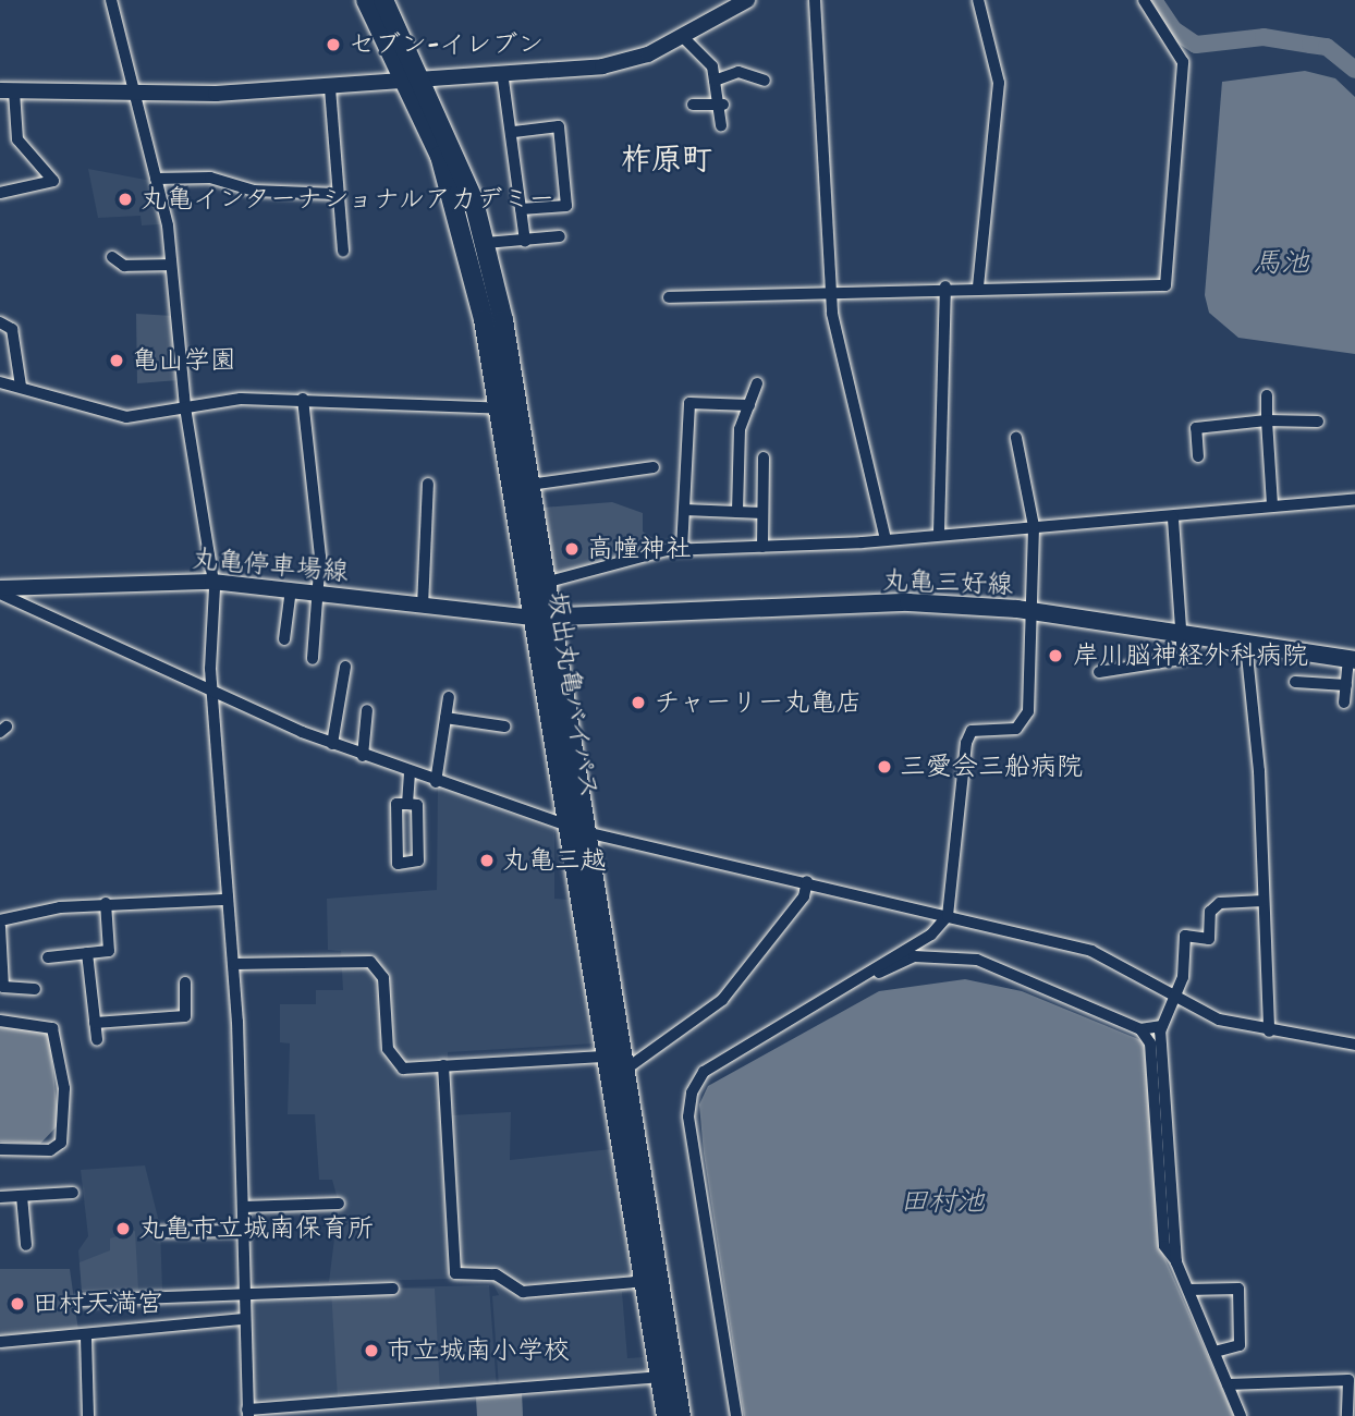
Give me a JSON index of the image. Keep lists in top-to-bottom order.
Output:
{
  "streets": {
    "highway": ["坂出丸亀バイパス"],
    "main road": ["丸亀三好線"],
    "street": ["丸亀停車場線"]
  },
  "crossings": [
    ["丸亀停車場線", "丸亀三好線"],
    ["丸亀停車場線", "坂出丸亀バイパス"],
    ["丸亀三好線", "坂出丸亀バイパス"]
  ],
  "districts": ["柞原町"],
  "water": ["馬池", "田村池"],
  "places": [
    "セブン-イレブン",
    "丸亀インターナショナルアカデミー",
    "亀山学園",
    "高幢神社",
    "岸川脳神経外科病院",
    "チャーリー丸亀店",
    "三愛会三船病院",
    "丸亀三越",
    "丸亀市立城南保育所",
    "田村天満宮",
    "市立城南小学校"
  ]
}
